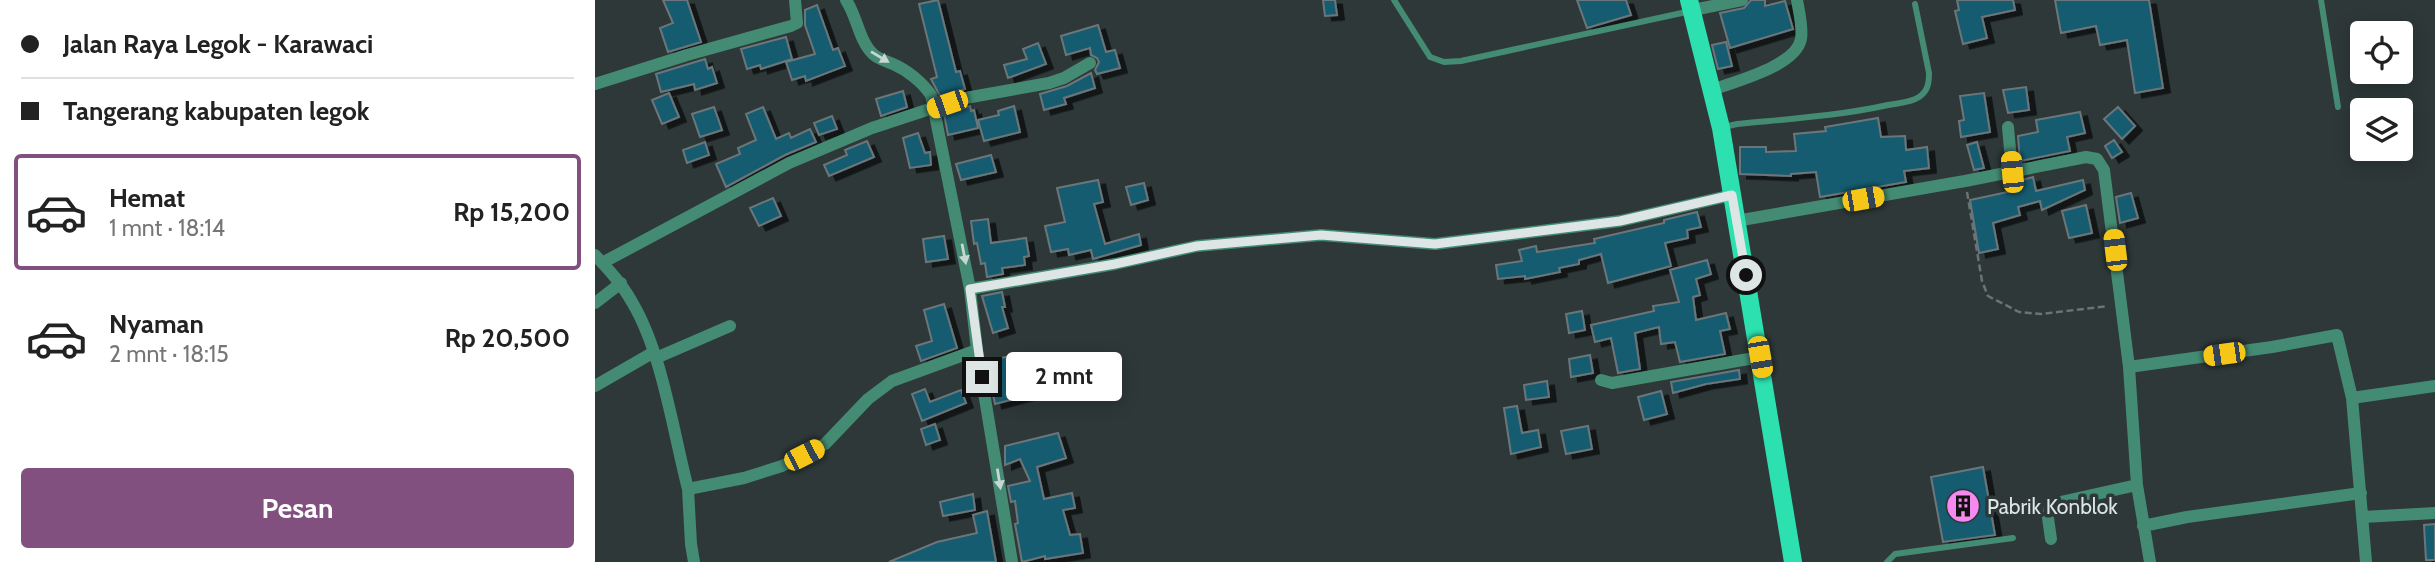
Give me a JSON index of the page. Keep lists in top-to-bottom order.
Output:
{
  "places": {
    "building": ["Pabrik Konblok"]
  },
  "page": {
    "banner": ["Jalan Raya Legok - Karawaci", "Tangerang kabupaten legok"],
    "list": [
      {
        "name": "Hemat",
        "note": "1 mnt · 18:14",
        "value": "Rp 15,200"
      },
      {
        "name": "Nyaman",
        "note": "2 mnt · 18:15",
        "value": "Rp 20,500"
      }
    ],
    "bubble": "2 mnt",
    "buttons": "Pesan"
  }
}
